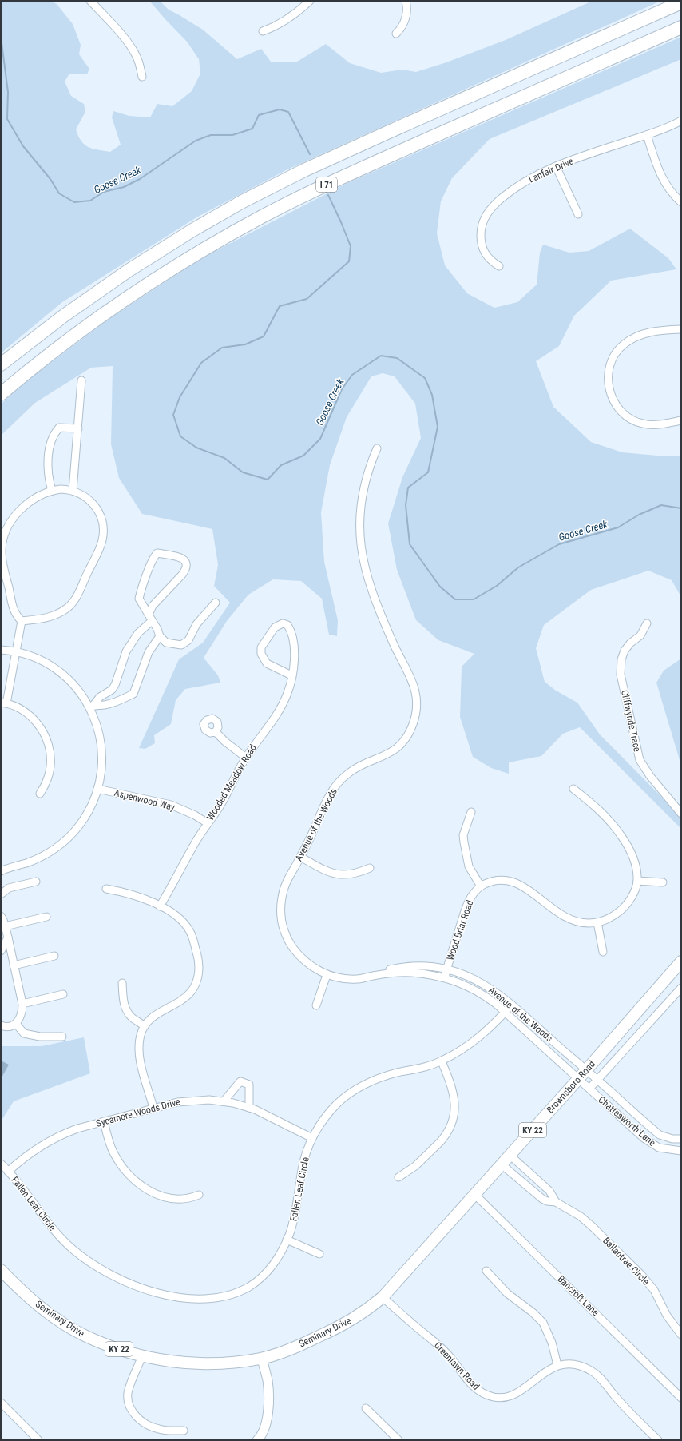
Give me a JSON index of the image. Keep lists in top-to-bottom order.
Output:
{
  "streets": {
    "highway": ["I 71"],
    "main road": ["Brownsboro Road", "KY 22", "Seminary Drive"],
    "street": [
      "Lanfair Drive",
      "Cliffwynde Trace",
      "Wooded Meadow Road",
      "Aspenwood Way",
      "Avenue of the Woods",
      "Wood Briar Road",
      "Sycamore Woods Drive",
      "Chattesworth Lane",
      "Fallen Leaf Circle",
      "Ballantrae Circle",
      "Bancroft Lane",
      "Greenlawn Road"
    ]
  },
  "crossings": [
    ["Wooded Meadow Road", "Aspenwood Way"],
    ["Avenue of the Woods", "Wood Briar Road"],
    ["Avenue of the Woods", "Brownsboro Road"],
    ["Avenue of the Woods", "Chattesworth Lane"],
    ["Avenue of the Woods", "Fallen Leaf Circle"],
    ["Brownsboro Road", "Chattesworth Lane"],
    ["Brownsboro Road", "Ballantrae Circle"],
    ["Brownsboro Road", "Bancroft Lane"],
    ["Brownsboro Road", "Seminary Drive"],
    ["Brownsboro Road", "Greenlawn Road"],
    ["Sycamore Woods Drive", "Fallen Leaf Circle"],
    ["Seminary Drive", "Greenlawn Road"]
  ],
  "water": ["Goose Creek"]
}
